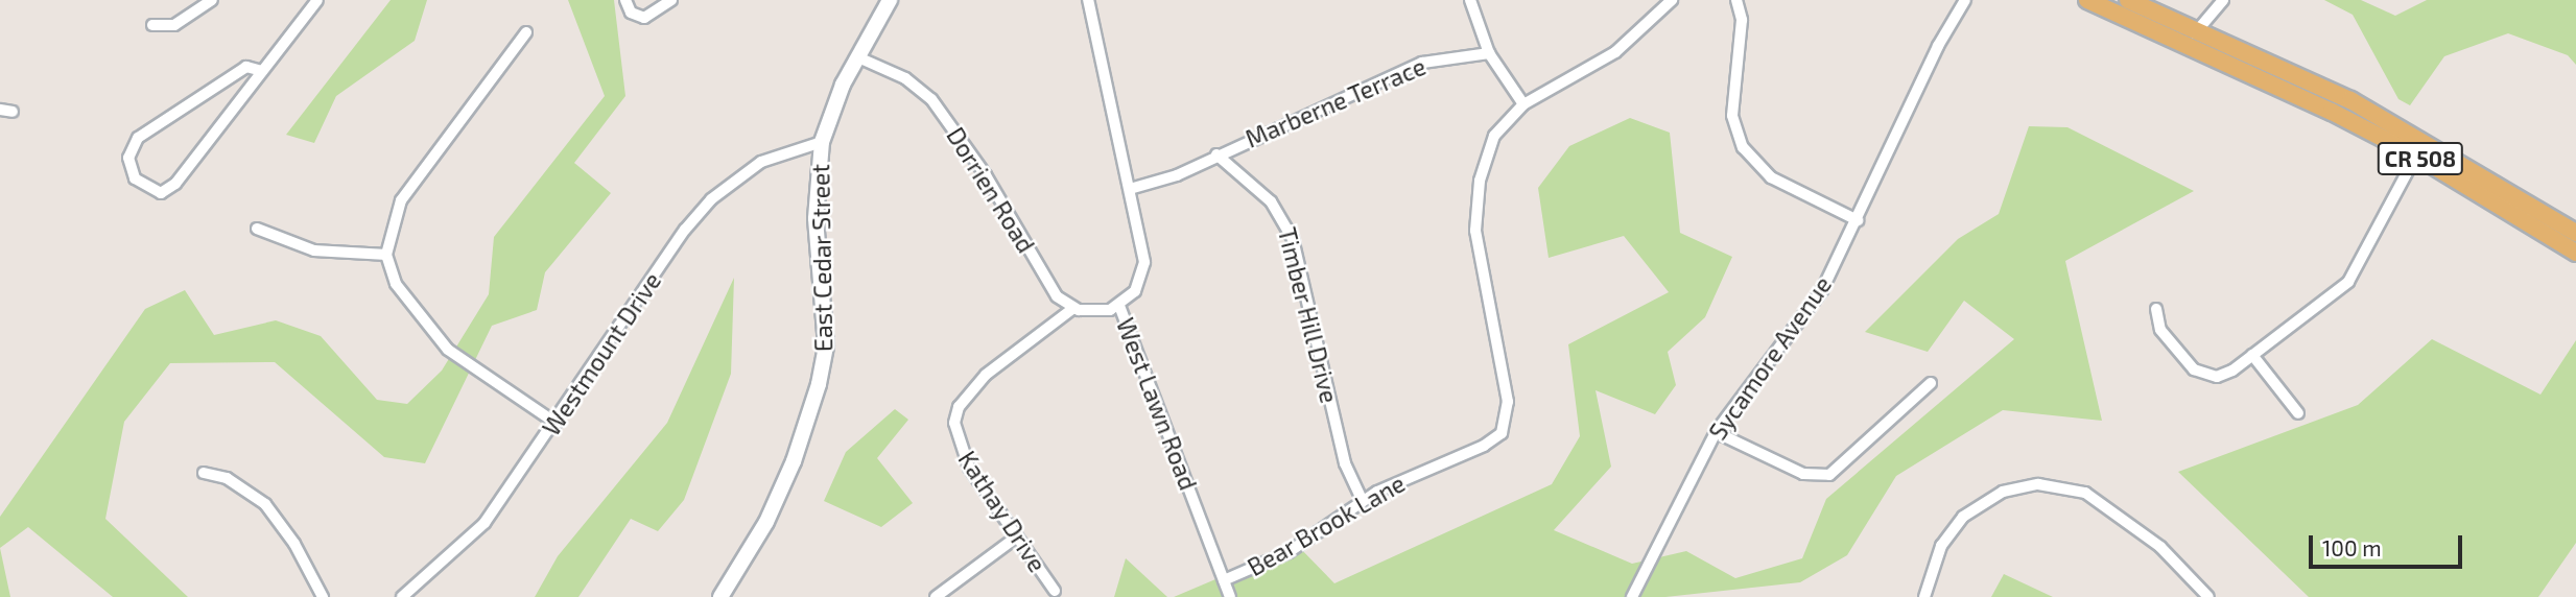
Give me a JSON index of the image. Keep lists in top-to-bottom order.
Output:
{
  "streets": {
    "main road": ["CR 508", "East Cedar Street"],
    "street": [
      "Marberne Terrace",
      "Dorrien Road",
      "Timber Hill Drive",
      "Westmount Drive",
      "Sycamore Avenue",
      "West Lawn Road",
      "Kathay Drive",
      "Bear Brook Lane"
    ]
  },
  "crossings": [
    ["Marberne Terrace", "Timber Hill Drive"],
    ["Marberne Terrace", "West Lawn Road"],
    ["Dorrien Road", "East Cedar Street"],
    ["Dorrien Road", "Kathay Drive"],
    ["East Cedar Street", "Westmount Drive"],
    ["Timber Hill Drive", "Bear Brook Lane"],
    ["West Lawn Road", "Bear Brook Lane"]
  ],
  "scale_bar": "100 m"
}
